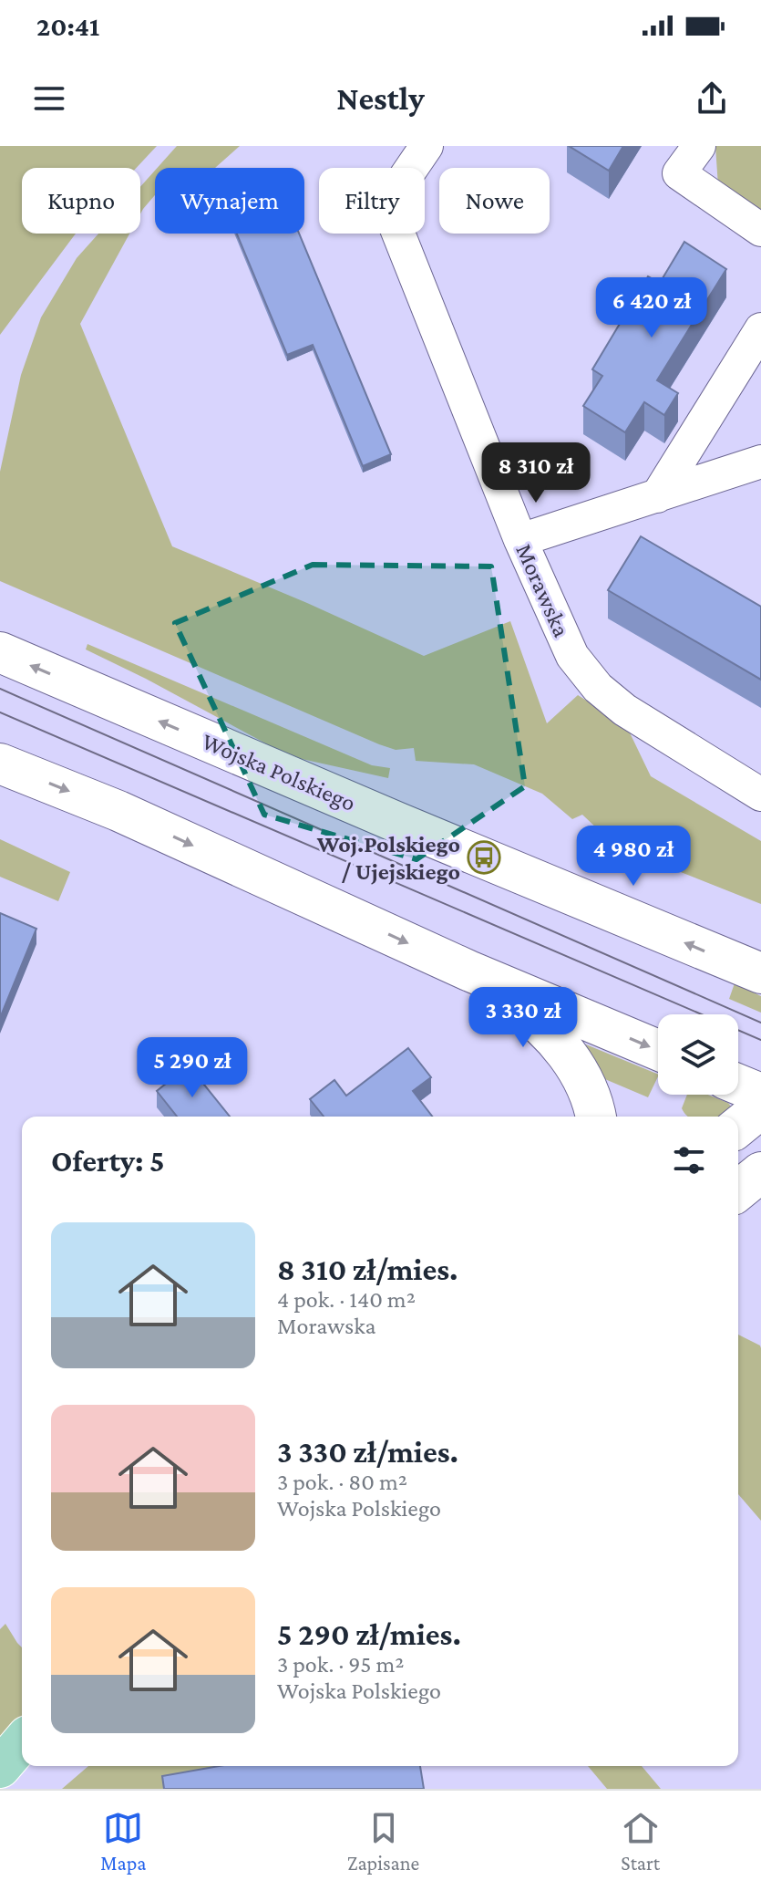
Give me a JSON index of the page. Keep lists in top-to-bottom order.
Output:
{
  "streets": {
    "street": ["Morawska", "Wojska Polskiego"]
  },
  "places": {
    "bus stop": ["Woj.Polskiego / Ujejskiego"]
  },
  "page": {
    "status": "20:41",
    "header": "Nestly",
    "chip": [
      "Kupno",
      "Wynajem",
      "Filtry",
      "Nowe"
    ],
    "price": [
      "6 420 zł",
      "8 310 zł",
      "4 980 zł",
      "3 330 zł",
      "5 290 zł"
    ],
    "heading": "Oferty: 5",
    "list": [
      {
        "name": "8 310 zł/mies.",
        "note": "4 pok. · 140 m² · Morawska"
      },
      {
        "name": "3 330 zł/mies.",
        "note": "3 pok. · 80 m² · Wojska Polskiego"
      },
      {
        "name": "5 290 zł/mies.",
        "note": "3 pok. · 95 m² · Wojska Polskiego"
      }
    ],
    "tabs": ["Mapa", "Zapisane", "Start"]
  }
}
